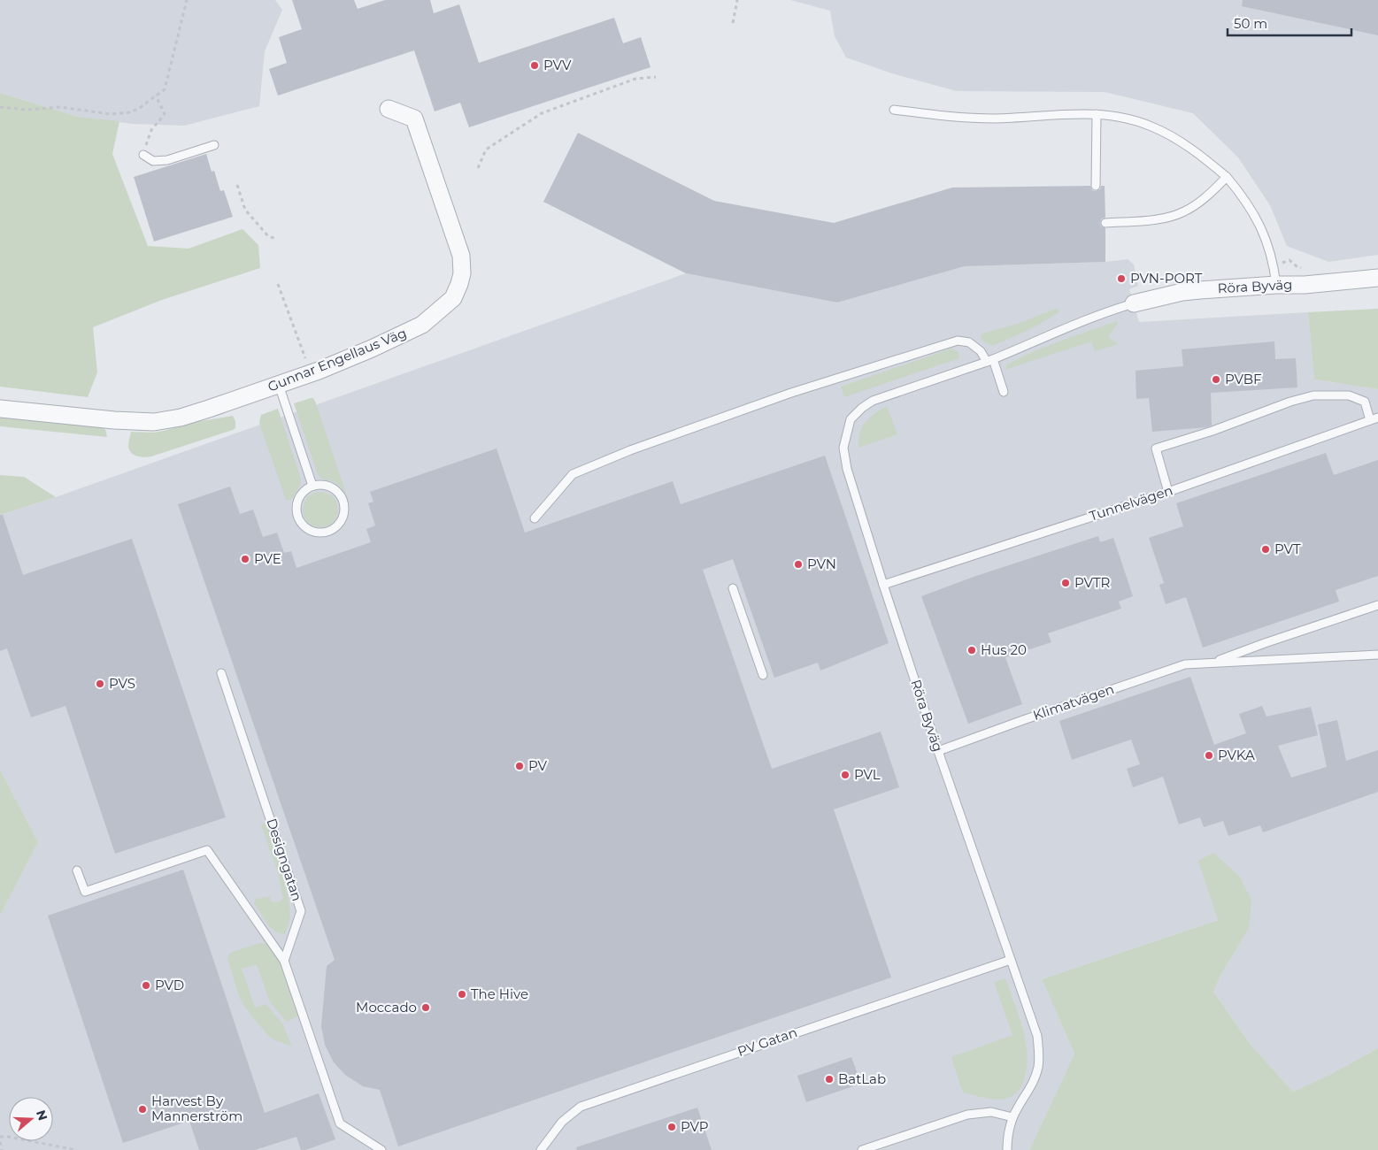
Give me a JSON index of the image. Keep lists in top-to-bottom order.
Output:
{
  "streets": {
    "street": ["Röra Byväg", "Gunnar Engellaus Väg"],
    "lane": [
      "Tunnelvägen",
      "Klimatvägen",
      "Designgatan",
      "PV Gatan"
    ]
  },
  "crossings": [
    ["Röra Byväg", "Tunnelvägen"],
    ["Röra Byväg", "Klimatvägen"],
    ["Röra Byväg", "PV Gatan"]
  ],
  "places": [
    "PVV",
    "PVN-PORT",
    "PVBF",
    "PVT",
    "PVE",
    "PVN",
    "PVTR",
    "Hus 20",
    "PVS",
    "PVKA",
    "PV",
    "PVL",
    "PVD",
    "The Hive",
    "Moccado",
    "BatLab",
    "Harvest By Mannerström",
    "PVP"
  ],
  "scale_bar": "50 m",
  "north": "right"
}
